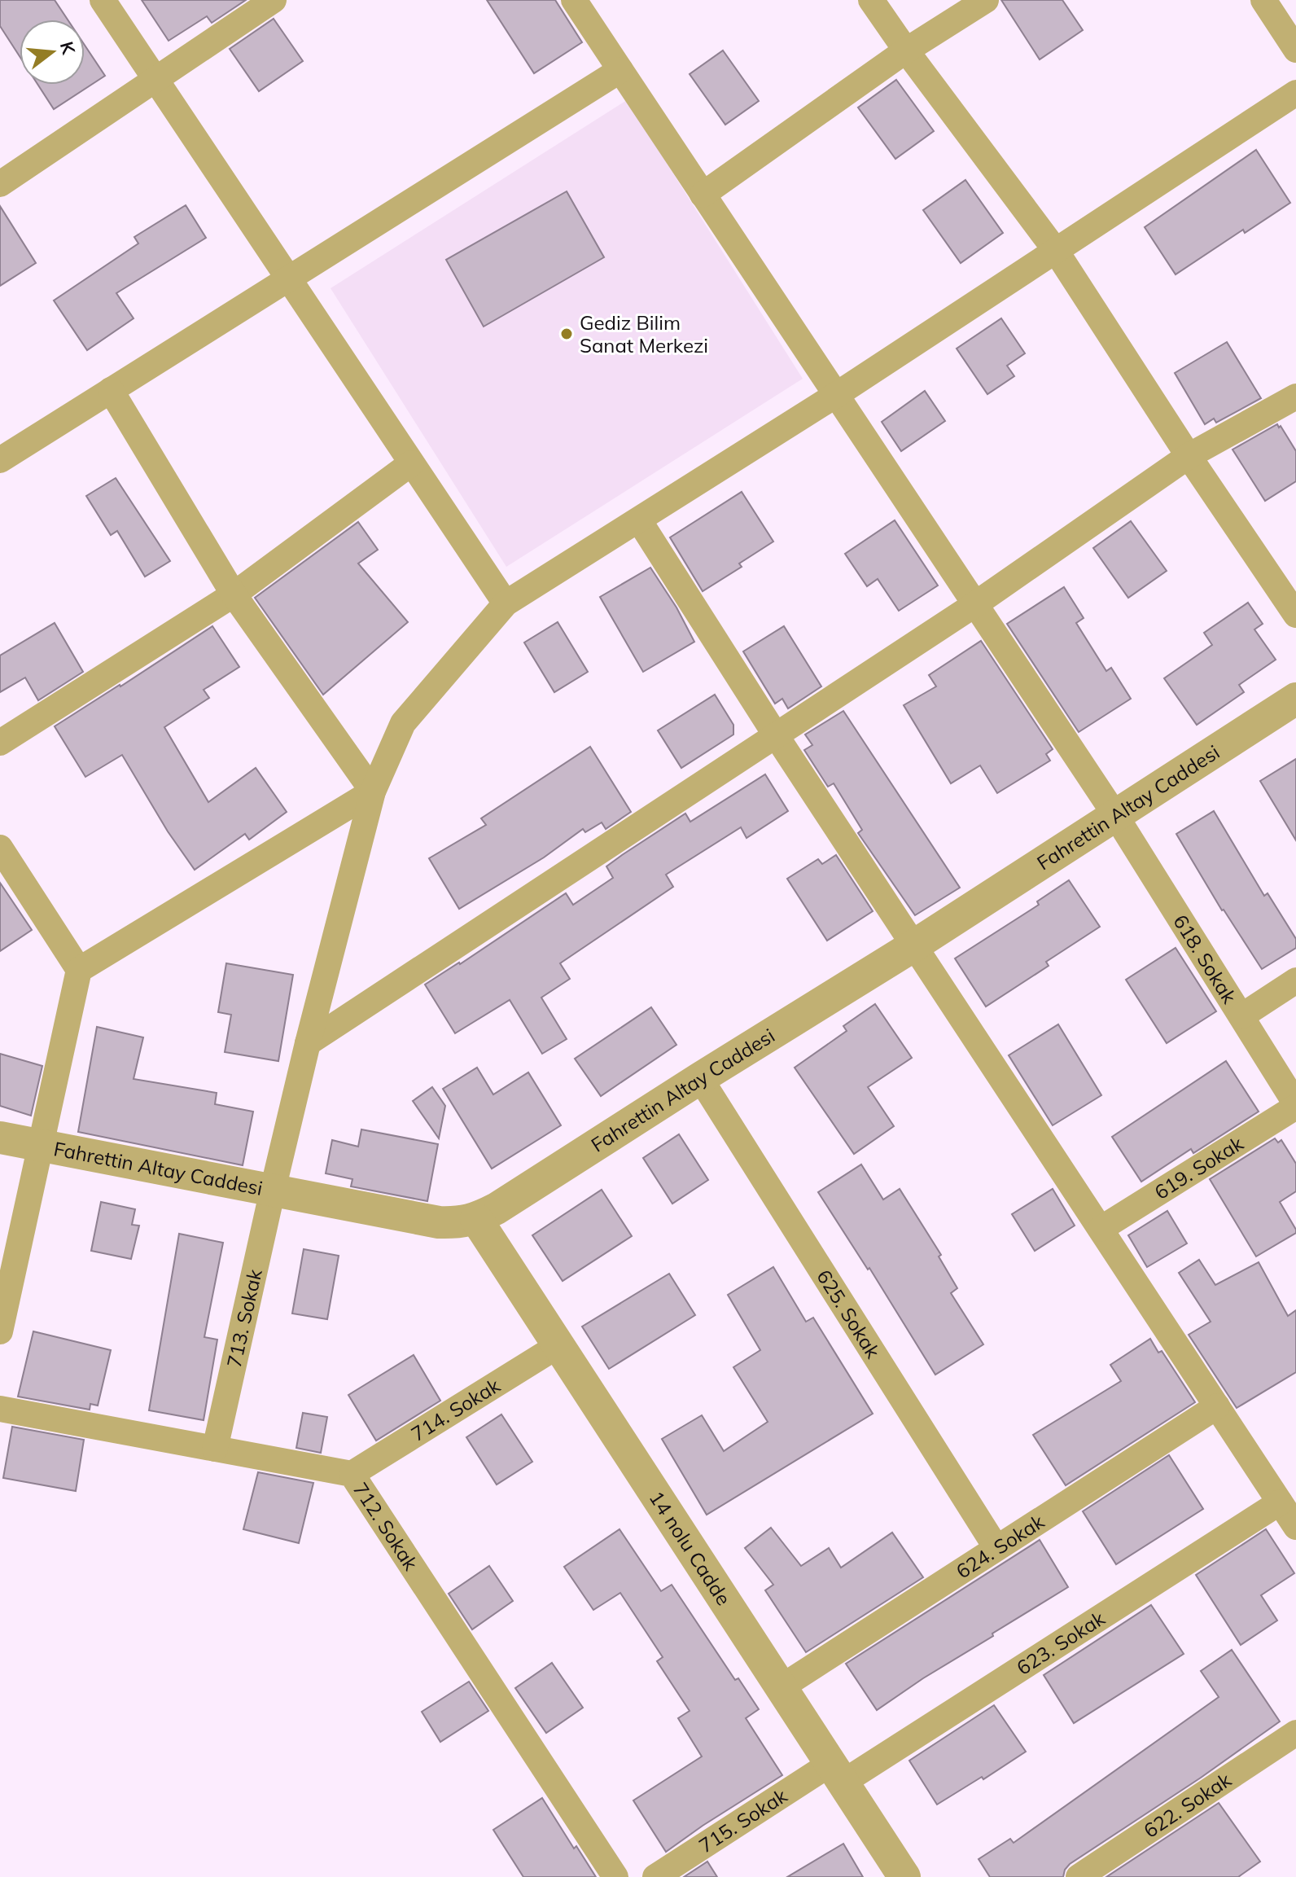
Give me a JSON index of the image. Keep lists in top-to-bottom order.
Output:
{
  "streets": {
    "street": [
      "Fahrettin Altay Caddesi",
      "618. Sokak",
      "619. Sokak",
      "625. Sokak",
      "713. Sokak",
      "714. Sokak",
      "712. Sokak",
      "624. Sokak",
      "14 nolu Cadde",
      "623. Sokak",
      "622. Sokak",
      "715. Sokak"
    ]
  },
  "crossings": [
    ["Fahrettin Altay Caddesi", "618. Sokak"],
    ["Fahrettin Altay Caddesi", "625. Sokak"],
    ["Fahrettin Altay Caddesi", "713. Sokak"],
    ["Fahrettin Altay Caddesi", "14 nolu Cadde"],
    ["618. Sokak", "619. Sokak"],
    ["618. Sokak", "713. Sokak"],
    ["625. Sokak", "624. Sokak"],
    ["713. Sokak", "712. Sokak"],
    ["714. Sokak", "712. Sokak"],
    ["714. Sokak", "14 nolu Cadde"],
    ["624. Sokak", "14 nolu Cadde"],
    ["14 nolu Cadde", "623. Sokak"],
    ["14 nolu Cadde", "715. Sokak"],
    ["623. Sokak", "715. Sokak"]
  ],
  "places": ["Gediz Bilim Sanat Merkezi"],
  "north": "right"
}
